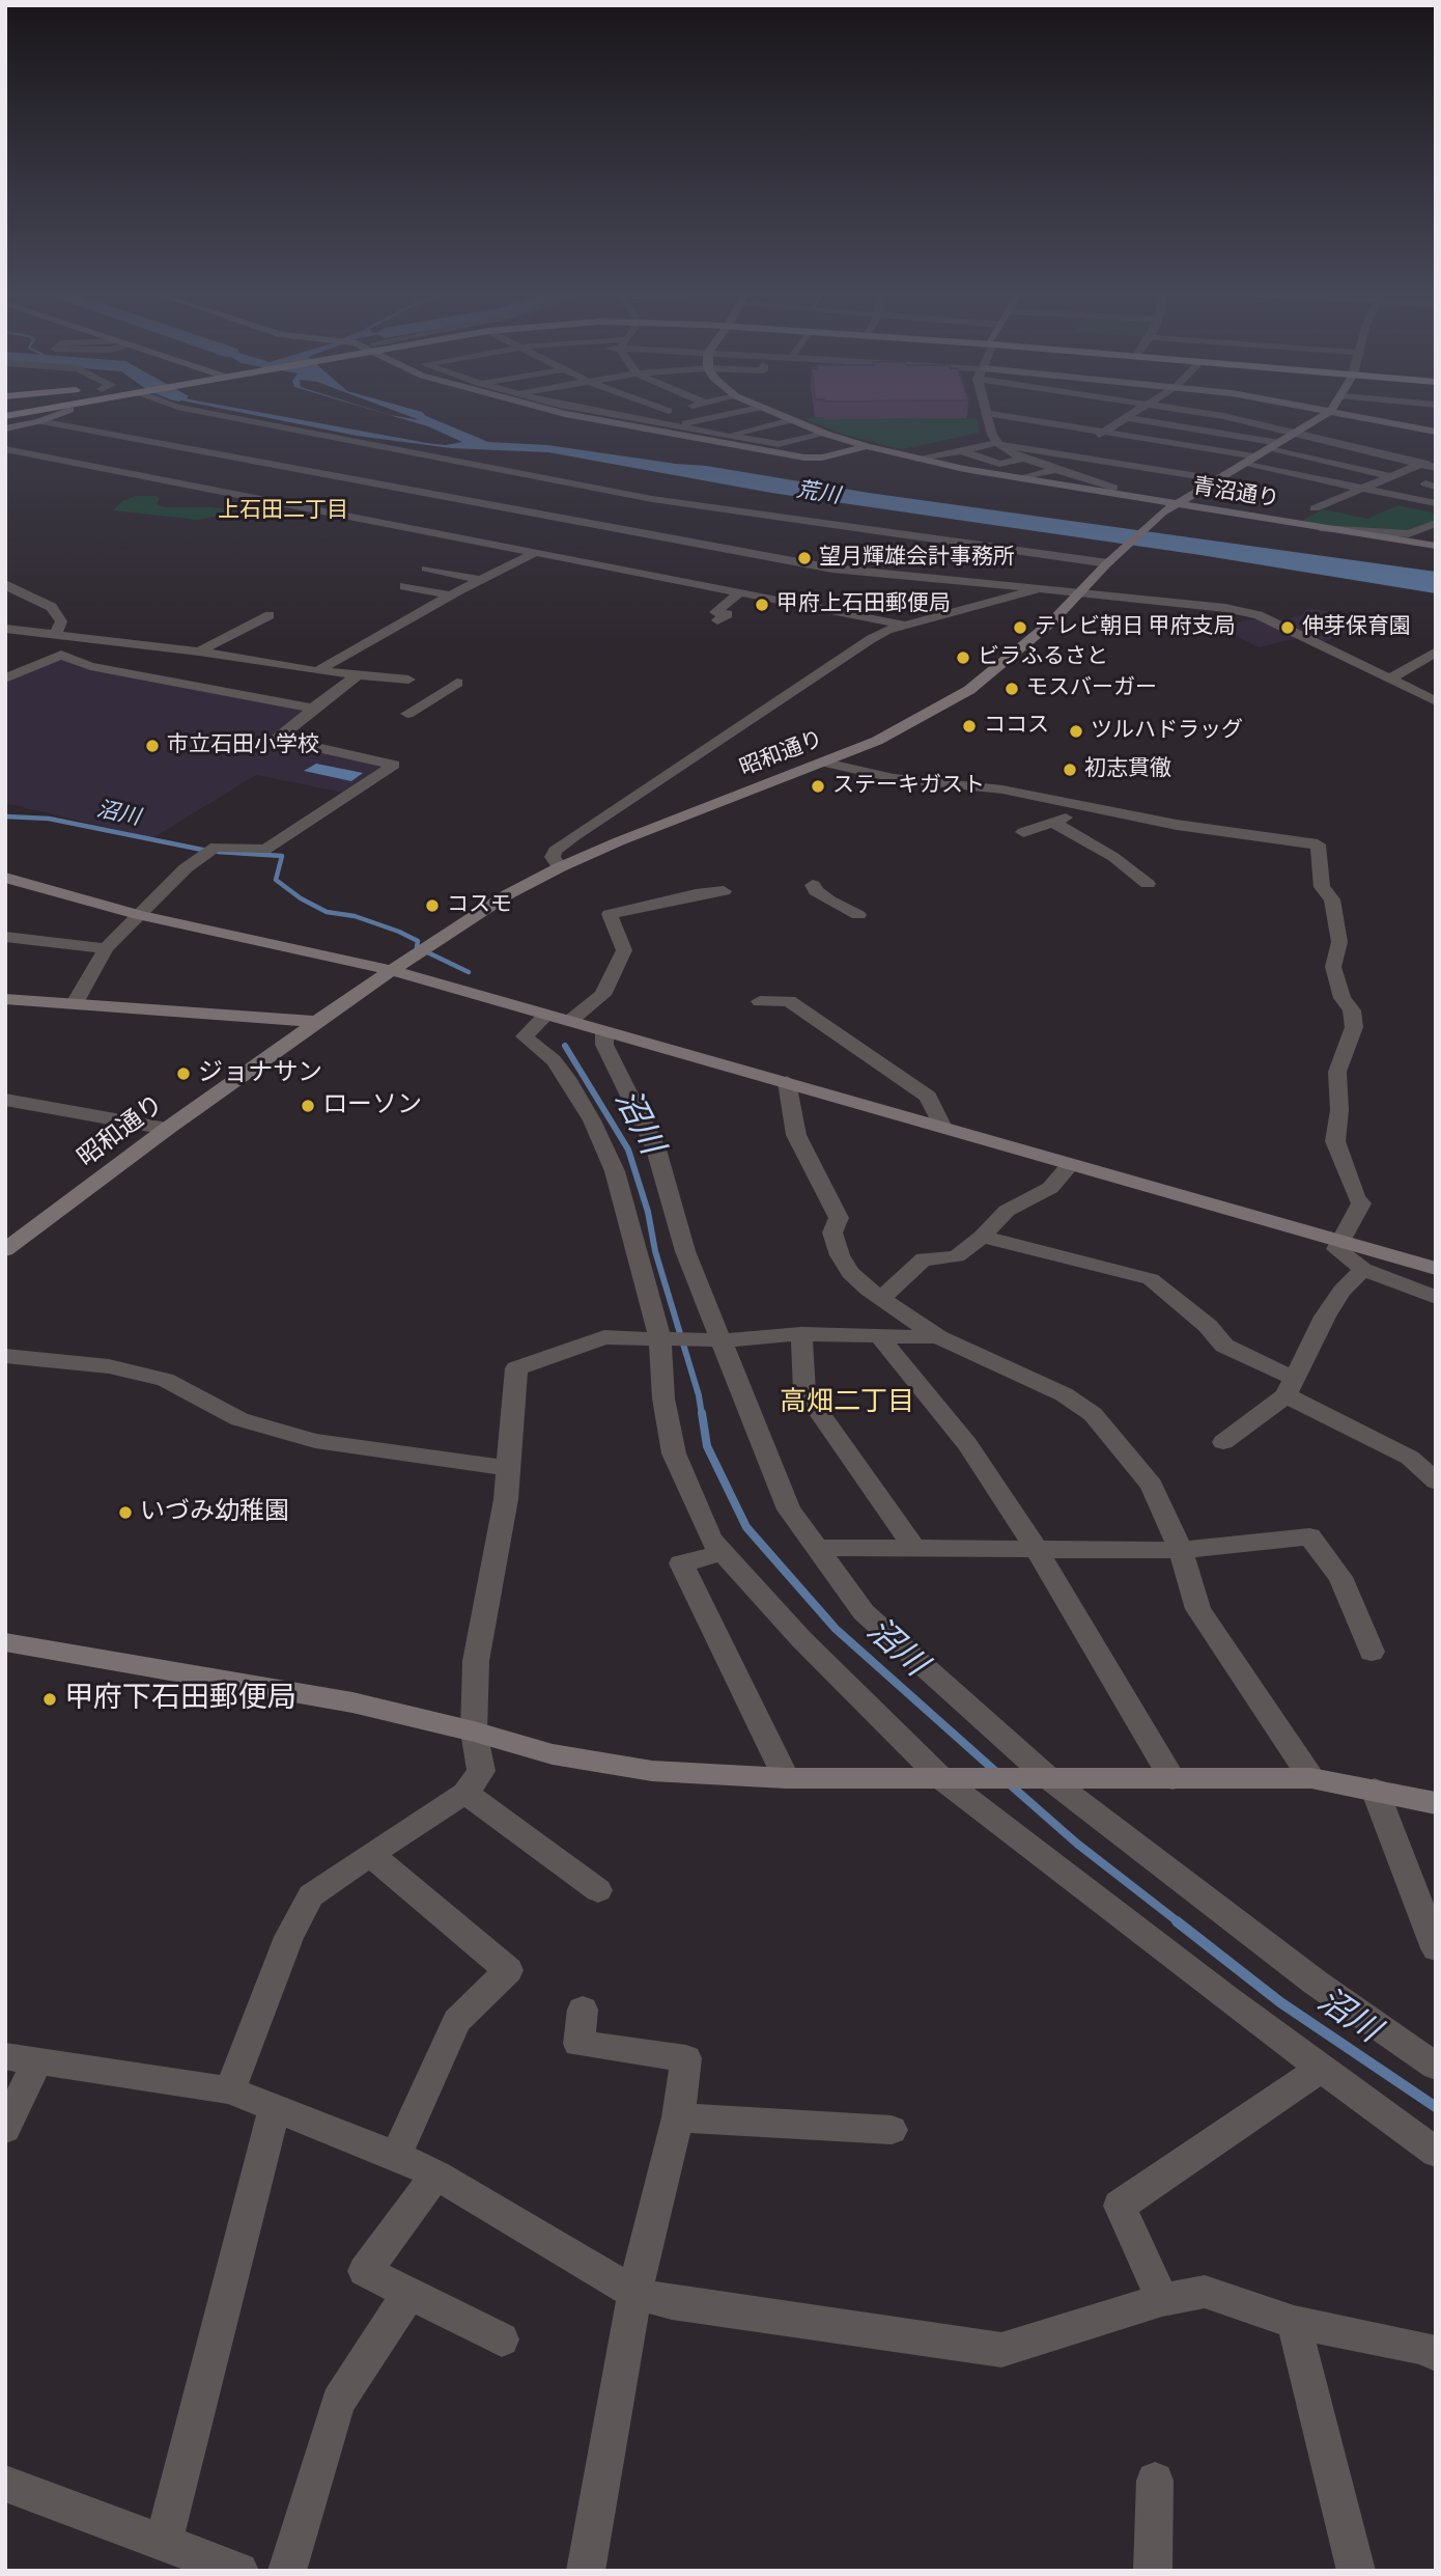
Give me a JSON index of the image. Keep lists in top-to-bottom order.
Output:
{
  "streets": {
    "street": ["青沼通り", "昭和通り"]
  },
  "crossings": [
    ["青沼通り", "昭和通り"]
  ],
  "districts": ["上石田二丁目", "高畑二丁目"],
  "water": ["荒川", "沼川"],
  "places": [
    "望月輝雄会計事務所",
    "甲府上石田郵便局",
    "テレビ朝日 甲府支局",
    "伸芽保育園",
    "ビラふるさと",
    "モスバーガー",
    "ココス",
    "ツルハドラッグ",
    "市立石田小学校",
    "初志貫徹",
    "ステーキガスト",
    "コスモ",
    "ジョナサン",
    "ローソン",
    "いづみ幼稚園",
    "甲府下石田郵便局"
  ]
}
